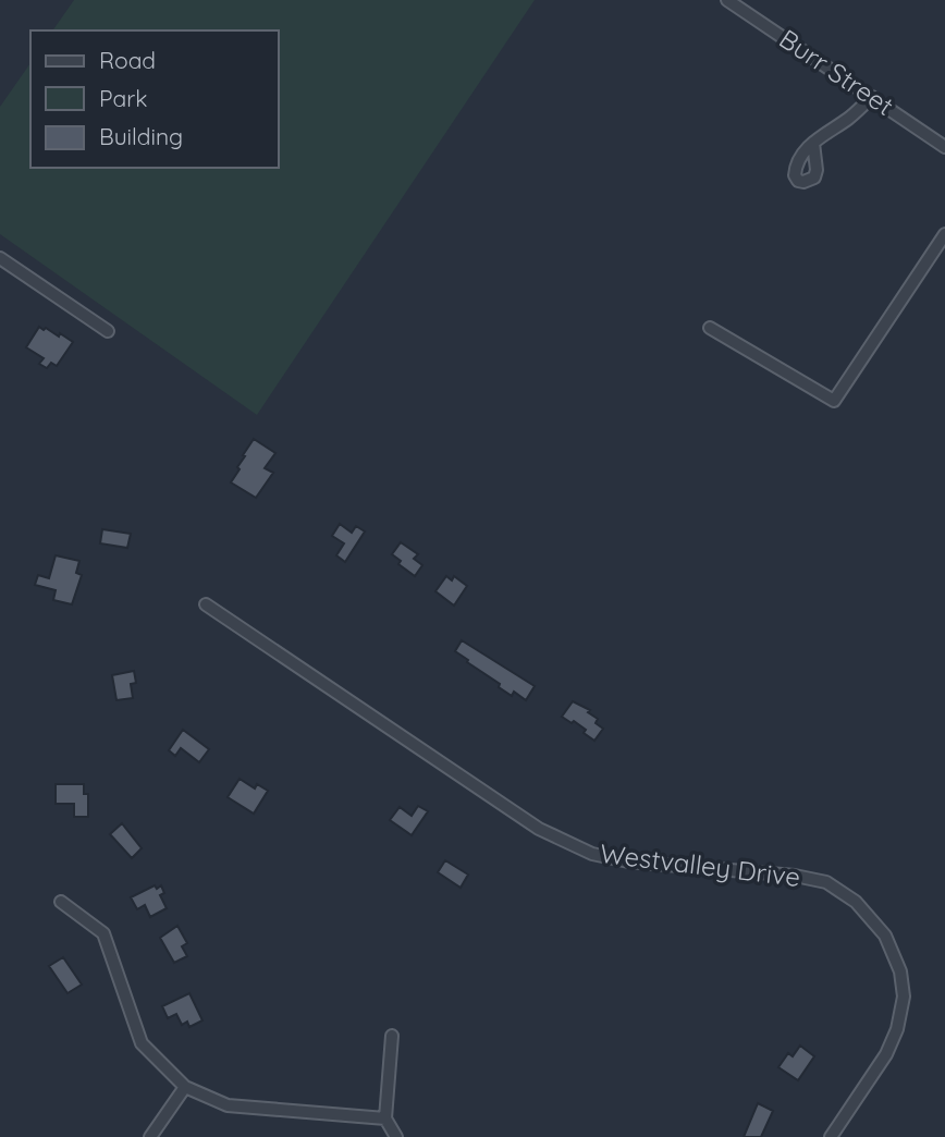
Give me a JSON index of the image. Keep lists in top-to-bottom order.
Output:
{
  "streets": {
    "street": ["Burr Street", "Westvalley Drive"]
  },
  "legend": ["Road", "Park", "Building"]
}
